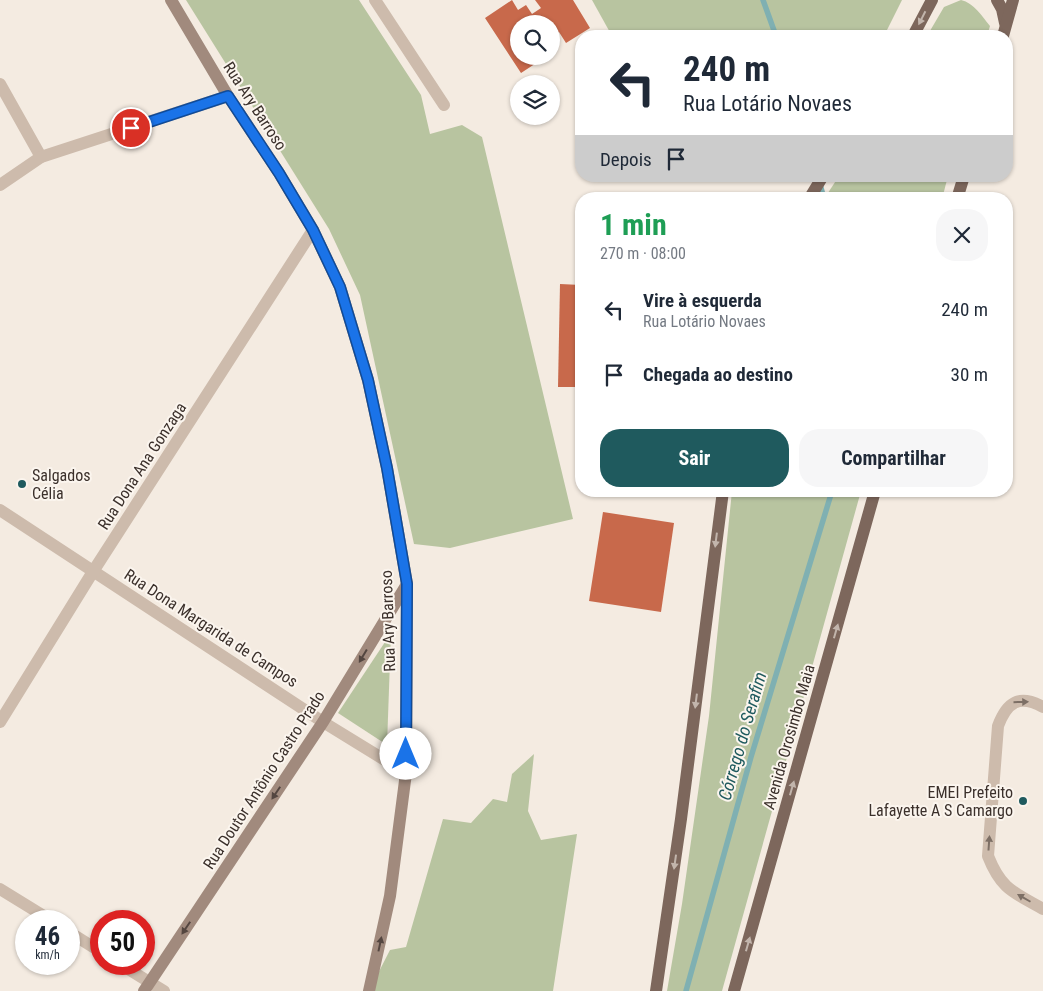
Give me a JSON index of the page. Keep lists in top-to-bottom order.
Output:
{
  "streets": {
    "main road": ["Rua Ary Barroso", "Avenida Orosimbo Maia", "Rua Doutor Antônio Castro Prado"],
    "street": ["Rua Dona Ana Gonzaga", "Rua Dona Margarida de Campos"]
  },
  "crossings": [
    ["Rua Ary Barroso", "Rua Dona Ana Gonzaga"],
    ["Rua Ary Barroso", "Rua Dona Margarida de Campos"],
    ["Rua Ary Barroso", "Rua Doutor Antônio Castro Prado"],
    ["Rua Dona Ana Gonzaga", "Rua Dona Margarida de Campos"],
    ["Rua Dona Margarida de Campos", "Rua Doutor Antônio Castro Prado"]
  ],
  "one_way": ["Rua Doutor Antônio Castro Prado"],
  "water": ["Córrego do Serafim"],
  "places": ["Salgados Célia", "EMEI Prefeito Lafayette A S Camargo"],
  "page": {
    "turn": ["240 m", "Rua Lotário Novaes"],
    "then": "Depois",
    "heading": ["1 min", "270 m · 08:00"],
    "list": [
      {
        "name": "Vire à esquerda",
        "note": "Rua Lotário Novaes",
        "value": "240 m"
      },
      {
        "name": "Chegada ao destino",
        "value": "30 m"
      }
    ],
    "buttons": ["Sair", "Compartilhar"],
    "speed": "46 km/h",
    "limit": "50"
  }
}
